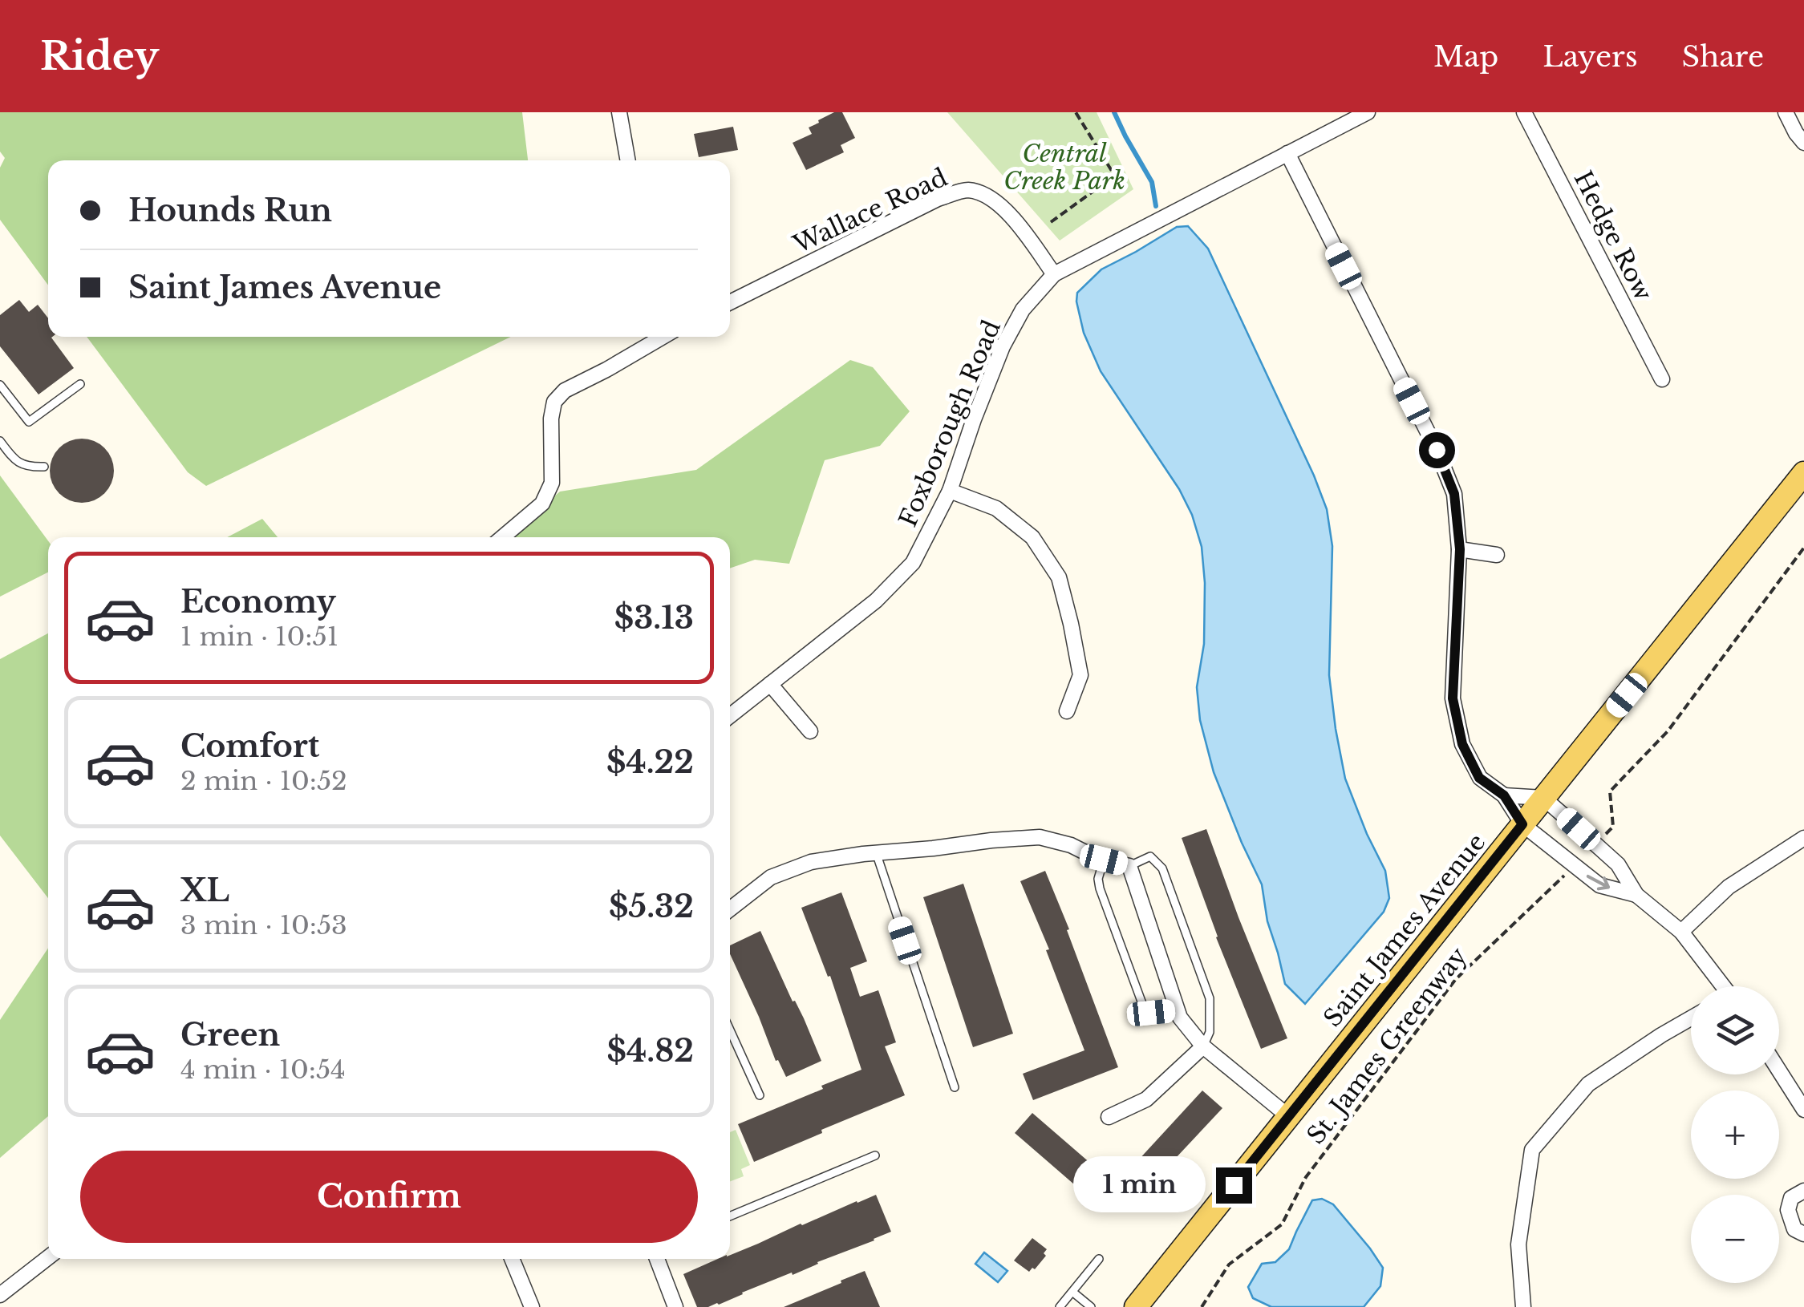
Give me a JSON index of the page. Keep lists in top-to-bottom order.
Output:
{
  "streets": {
    "main road": ["Saint James Avenue"],
    "street": ["Wallace Road", "Hedge Row", "Foxborough Road"],
    "path": ["St. James Greenway"]
  },
  "crossings": [
    ["Wallace Road", "Foxborough Road"]
  ],
  "parks": ["Central Creek Park"],
  "page": {
    "header": "Ridey",
    "nav": ["Map", "Layers", "Share"],
    "banner": ["Hounds Run", "Saint James Avenue"],
    "list": [
      {
        "name": "Economy",
        "note": "1 min · 10:51",
        "value": "$3.13"
      },
      {
        "name": "Comfort",
        "note": "2 min · 10:52",
        "value": "$4.22"
      },
      {
        "name": "XL",
        "note": "3 min · 10:53",
        "value": "$5.32"
      },
      {
        "name": "Green",
        "note": "4 min · 10:54",
        "value": "$4.82"
      }
    ],
    "map_buttons": ["+", "−"],
    "buttons": "Confirm",
    "bubble": "1 min"
  }
}
